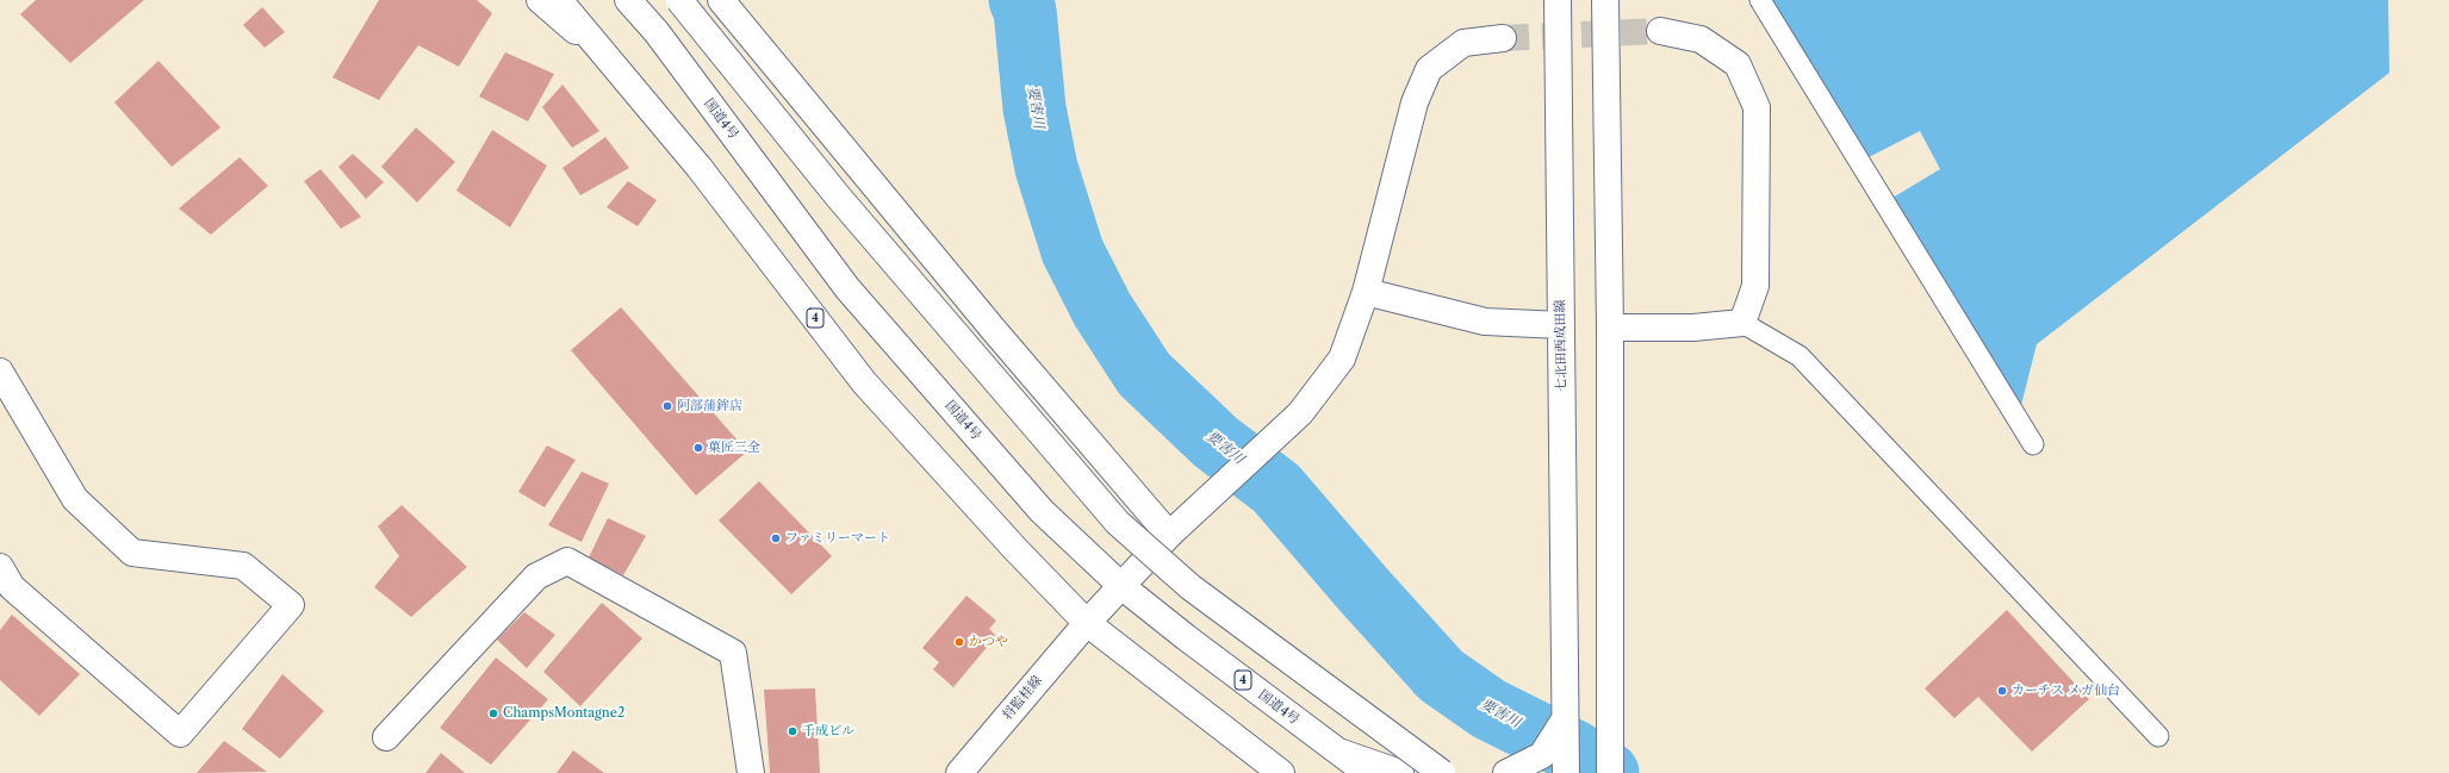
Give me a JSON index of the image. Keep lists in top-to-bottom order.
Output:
{
  "streets": {
    "main road": [
      "国道4号",
      "4",
      "七北田西成田線",
      "将監桂線"
    ]
  },
  "crossings": [
    ["国道4号", "将監桂線"],
    ["4", "将監桂線"]
  ],
  "water": ["要害川"],
  "places": [
    "阿部蒲鉾店",
    "菓匠三全",
    "ファミリーマート",
    "かつや",
    "カーチス メガ仙台",
    "ChampsMontagne2",
    "千成ビル"
  ]
}
